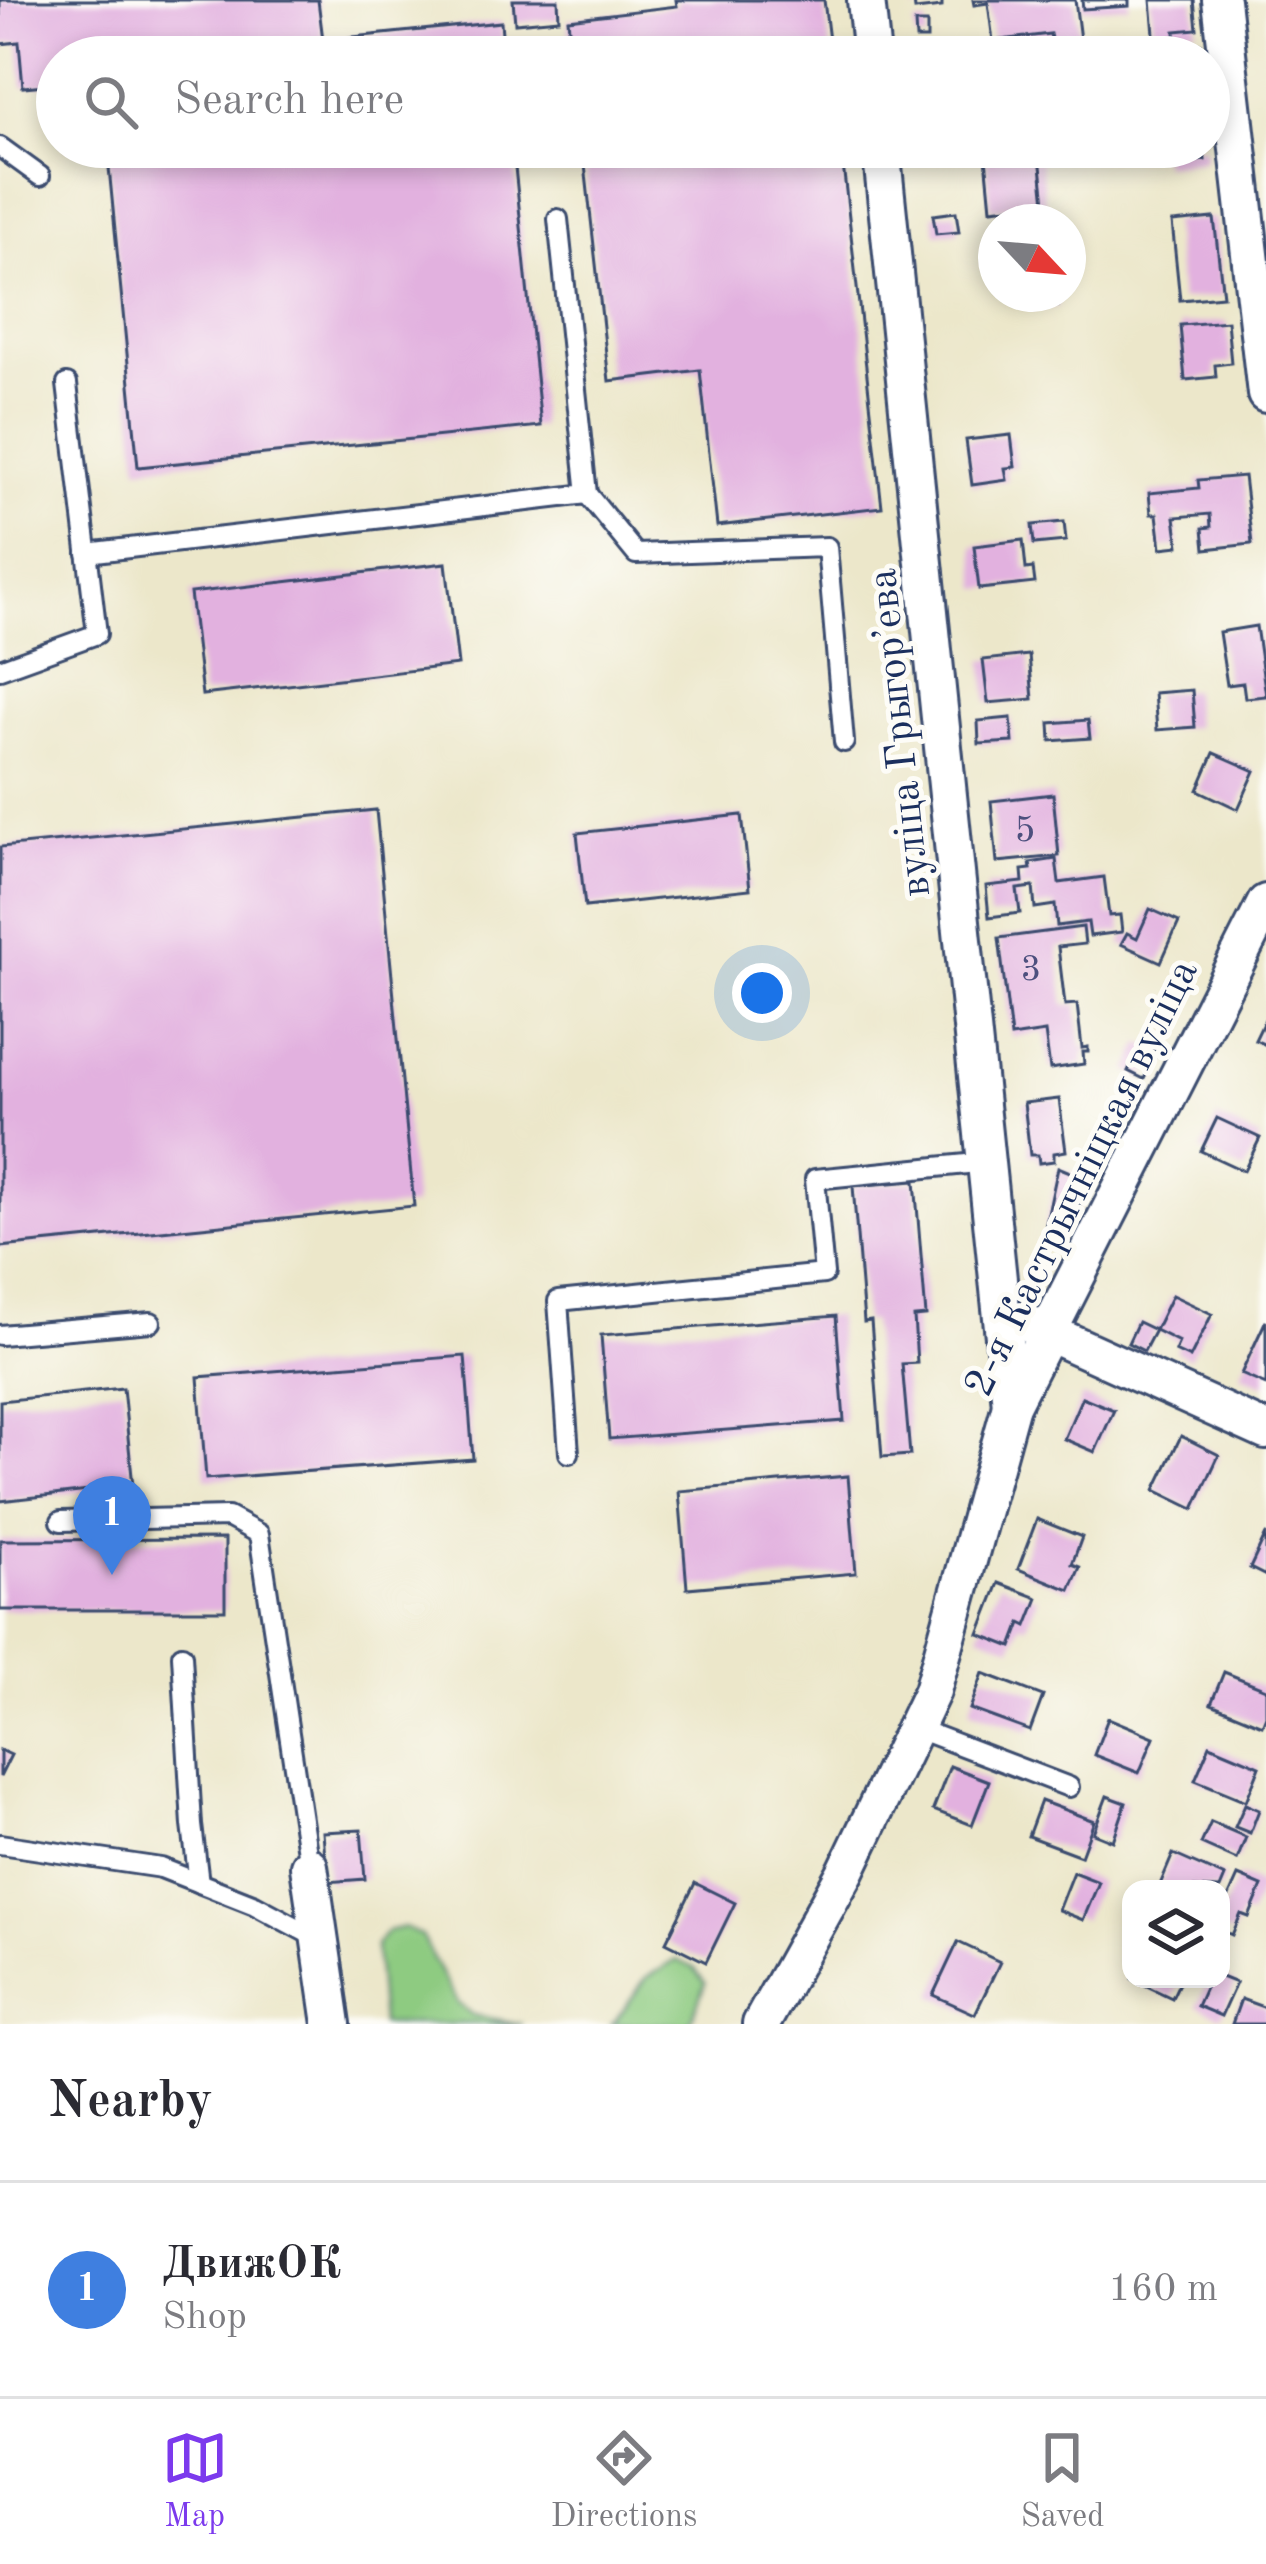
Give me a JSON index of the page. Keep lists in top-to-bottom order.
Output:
{
  "streets": {
    "street": ["вуліца Грыгорʼева", "2-я Кастрычніцкая вуліца"]
  },
  "crossings": [
    ["вуліца Грыгорʼева", "2-я Кастрычніцкая вуліца"]
  ],
  "house_numbers": ["5", "3"],
  "north": "bottom right",
  "page": {
    "search": "Search here",
    "pins": "1",
    "heading": "Nearby",
    "list": [
      {
        "mark": "1",
        "name": "ДвижОК",
        "note": "Shop",
        "value": "160 m"
      }
    ],
    "nav": ["Map", "Directions", "Saved"]
  }
}
